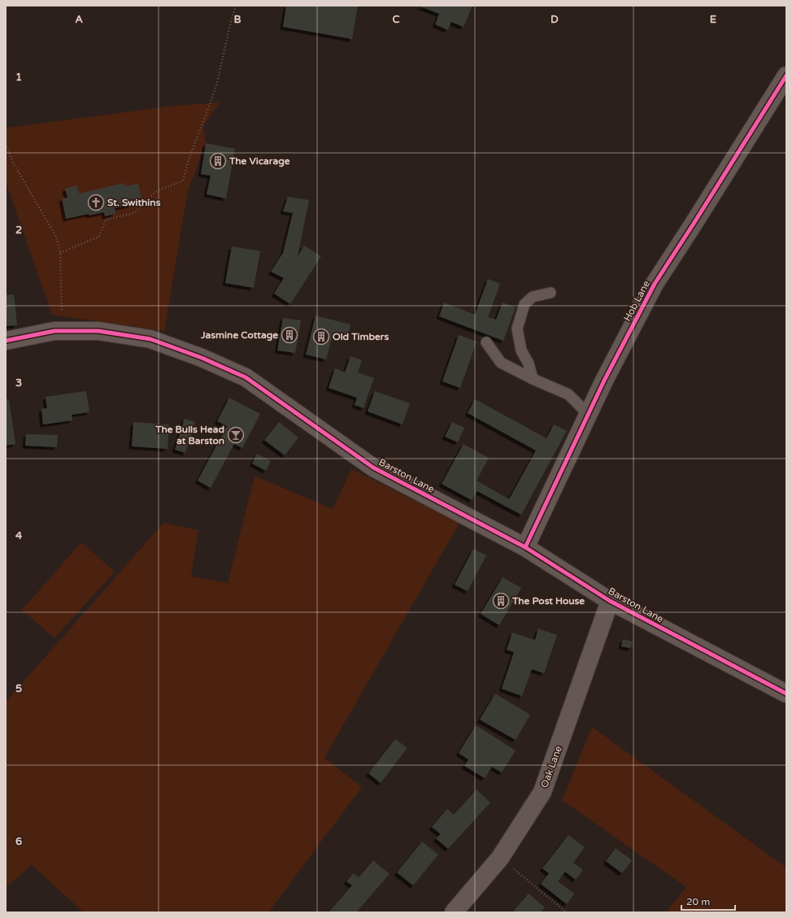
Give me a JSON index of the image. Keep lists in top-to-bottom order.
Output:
{
  "streets": {
    "street": ["Hob Lane", "Barston Lane", "Oak Lane"]
  },
  "crossings": [
    ["Hob Lane", "Barston Lane"],
    ["Barston Lane", "Oak Lane"]
  ],
  "places": {
    "building": [
      "The Vicarage",
      "Jasmine Cottage",
      "Old Timbers",
      "The Post House"
    ],
    "church": ["St. Swithins"],
    "bar": ["The Bulls Head at Barston"]
  },
  "scale_bar": "20 m",
  "grid": {
    "columns": [
      "A",
      "B",
      "C",
      "D",
      "E"
    ],
    "rows": [
      "1",
      "2",
      "3",
      "4",
      "5",
      "6"
    ]
  }
}
